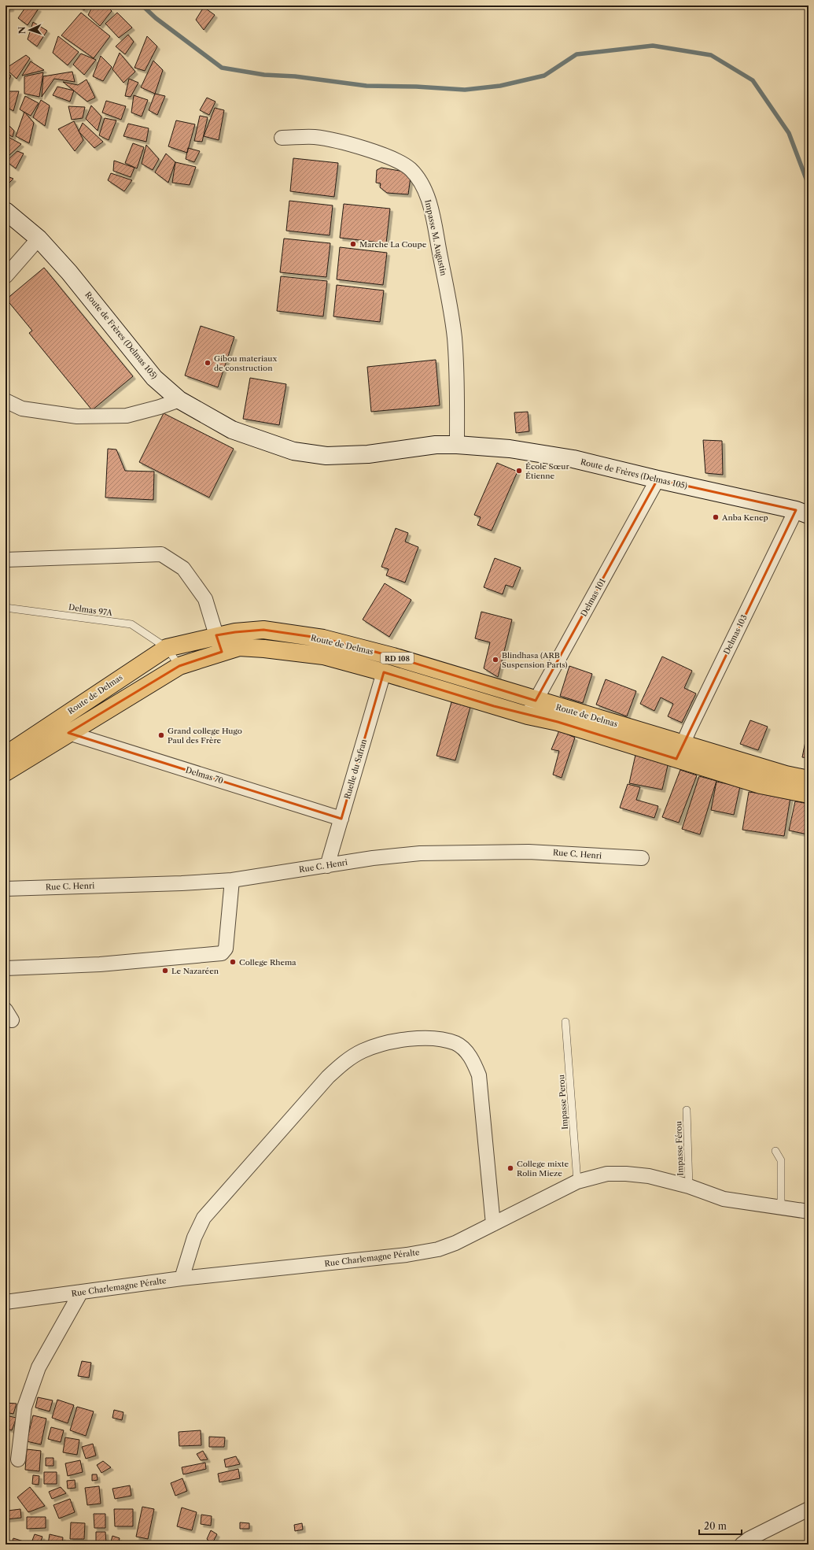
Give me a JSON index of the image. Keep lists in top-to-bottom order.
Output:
{
  "streets": {
    "main road": ["Route de Frères (Delmas 105)", "Route de Delmas", "RD 108"],
    "street": [
      "Impasse M. Augustin",
      "Delmas 101",
      "Delmas 103",
      "Ruelle du Safran",
      "Delmas 70",
      "Rue C. Henri",
      "Rue Charlemagne Péralte"
    ],
    "lane": ["Delmas 97A", "Impasse Perou", "Impasse Férou"]
  },
  "crossings": [
    ["Impasse M. Augustin", "Route de Frères (Delmas 105)"],
    ["Route de Frères (Delmas 105)", "Delmas 101"],
    ["Route de Frères (Delmas 105)", "Delmas 103"],
    ["Delmas 101", "Route de Delmas"],
    ["Delmas 97A", "Route de Delmas"],
    ["Delmas 103", "Route de Delmas"],
    ["Route de Delmas", "Ruelle du Safran"],
    ["Route de Delmas", "Delmas 70"],
    ["Ruelle du Safran", "Delmas 70"],
    ["Ruelle du Safran", "Rue C. Henri"],
    ["Impasse Perou", "Rue Charlemagne Péralte"],
    ["Impasse Férou", "Rue Charlemagne Péralte"]
  ],
  "places": [
    "Marche La Coupe",
    "Gibou materiaux de construction",
    "École Sœur Étienne",
    "Anba Kenep",
    "Blindhasa (ARB Suspension Parts)",
    "Grand college Hugo Paul des Frère",
    "College Rhema",
    "Le Nazaréen",
    "College mixte Rolin Mieze"
  ],
  "scale_bar": "20 m",
  "north": "left"
}
